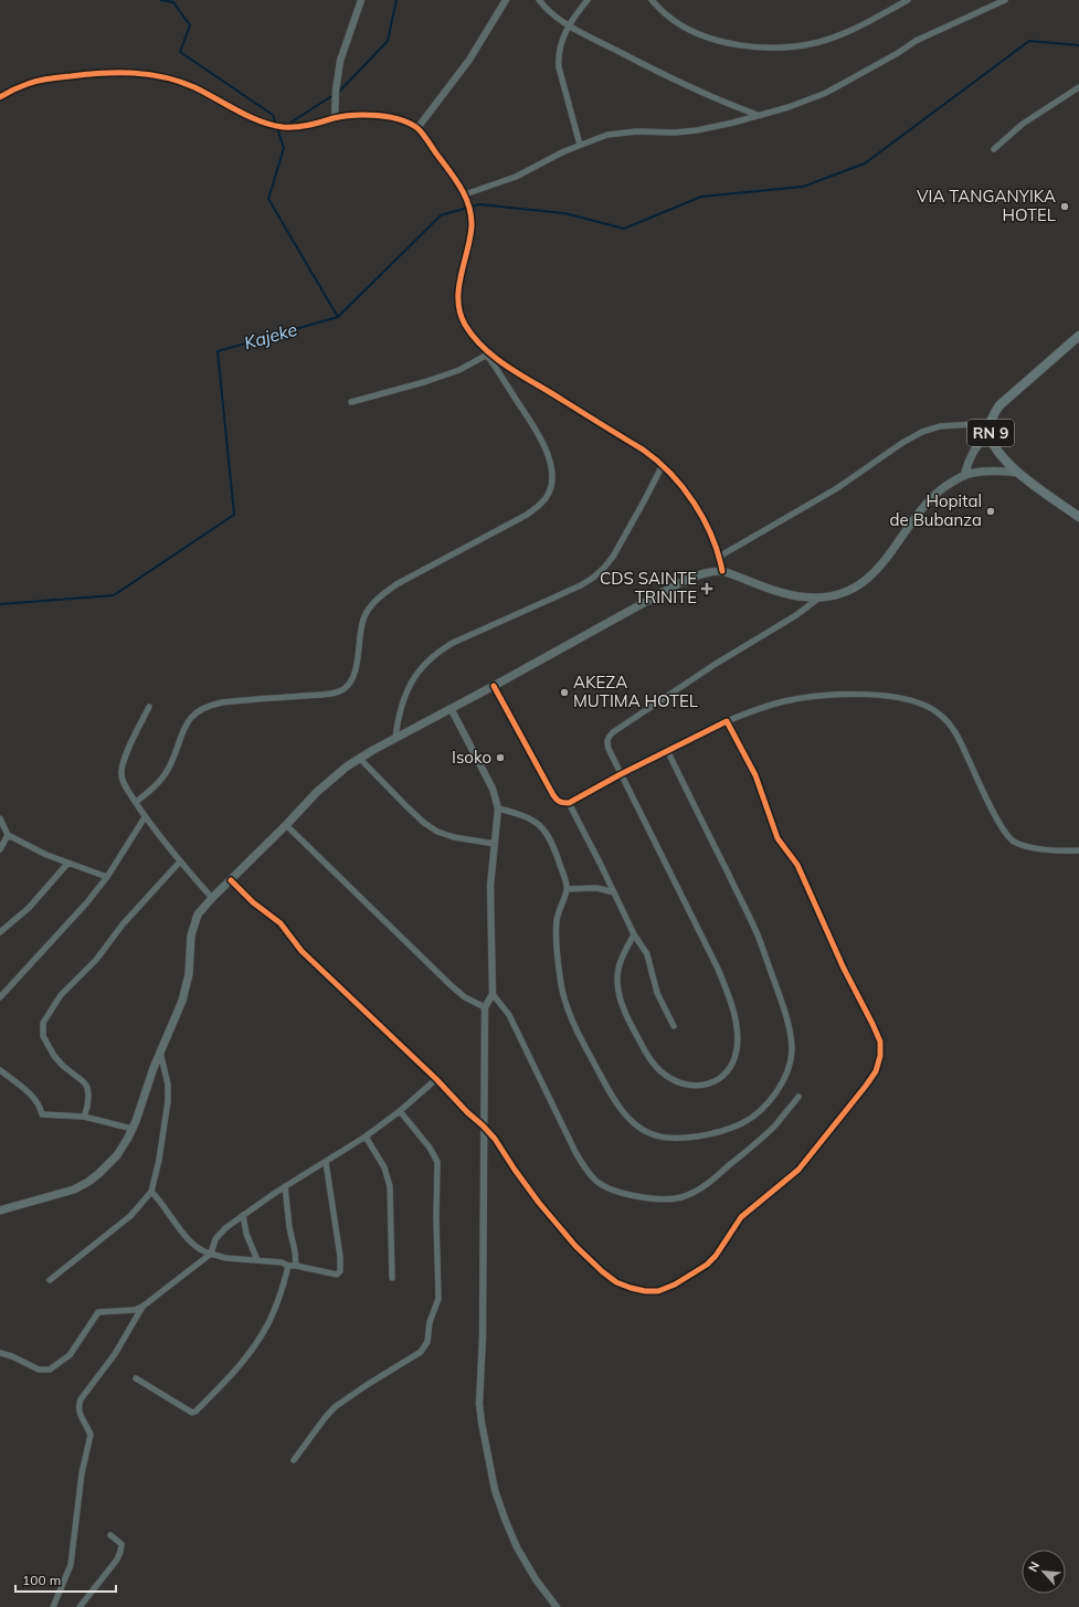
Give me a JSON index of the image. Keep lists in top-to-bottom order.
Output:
{
  "streets": {
    "main road": ["RN 9"]
  },
  "water": ["Kajeke"],
  "places": {
    "other": [
      "VIA TANGANYIKA HOTEL",
      "Hopital de Bubanza",
      "AKEZA MUTIMA HOTEL",
      "Isoko"
    ],
    "health": ["CDS SAINTE TRINITE"]
  },
  "scale_bar": "100 m",
  "north": "top left"
}
